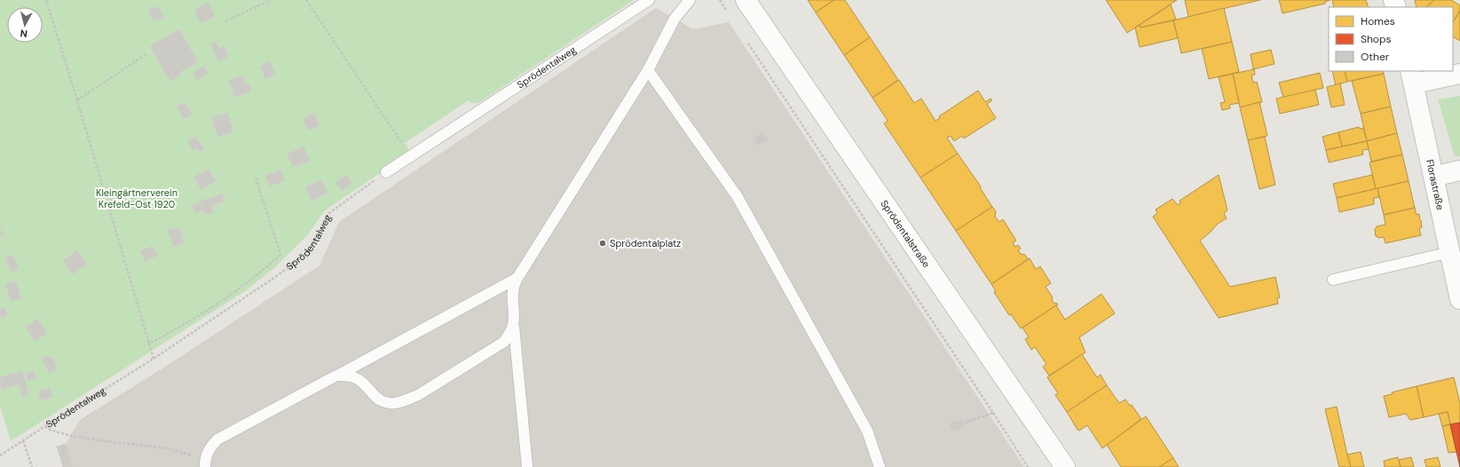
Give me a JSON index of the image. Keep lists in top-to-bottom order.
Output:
{
  "streets": {
    "street": ["Florastraße", "Sprödentalstraße"],
    "lane": ["Sprödentalweg"]
  },
  "parks": ["Kleingärtnerverein Krefeld-Ost 1920"],
  "places": ["Sprödentalplatz"],
  "legend": ["Homes", "Shops", "Other"],
  "north": "bottom"
}
